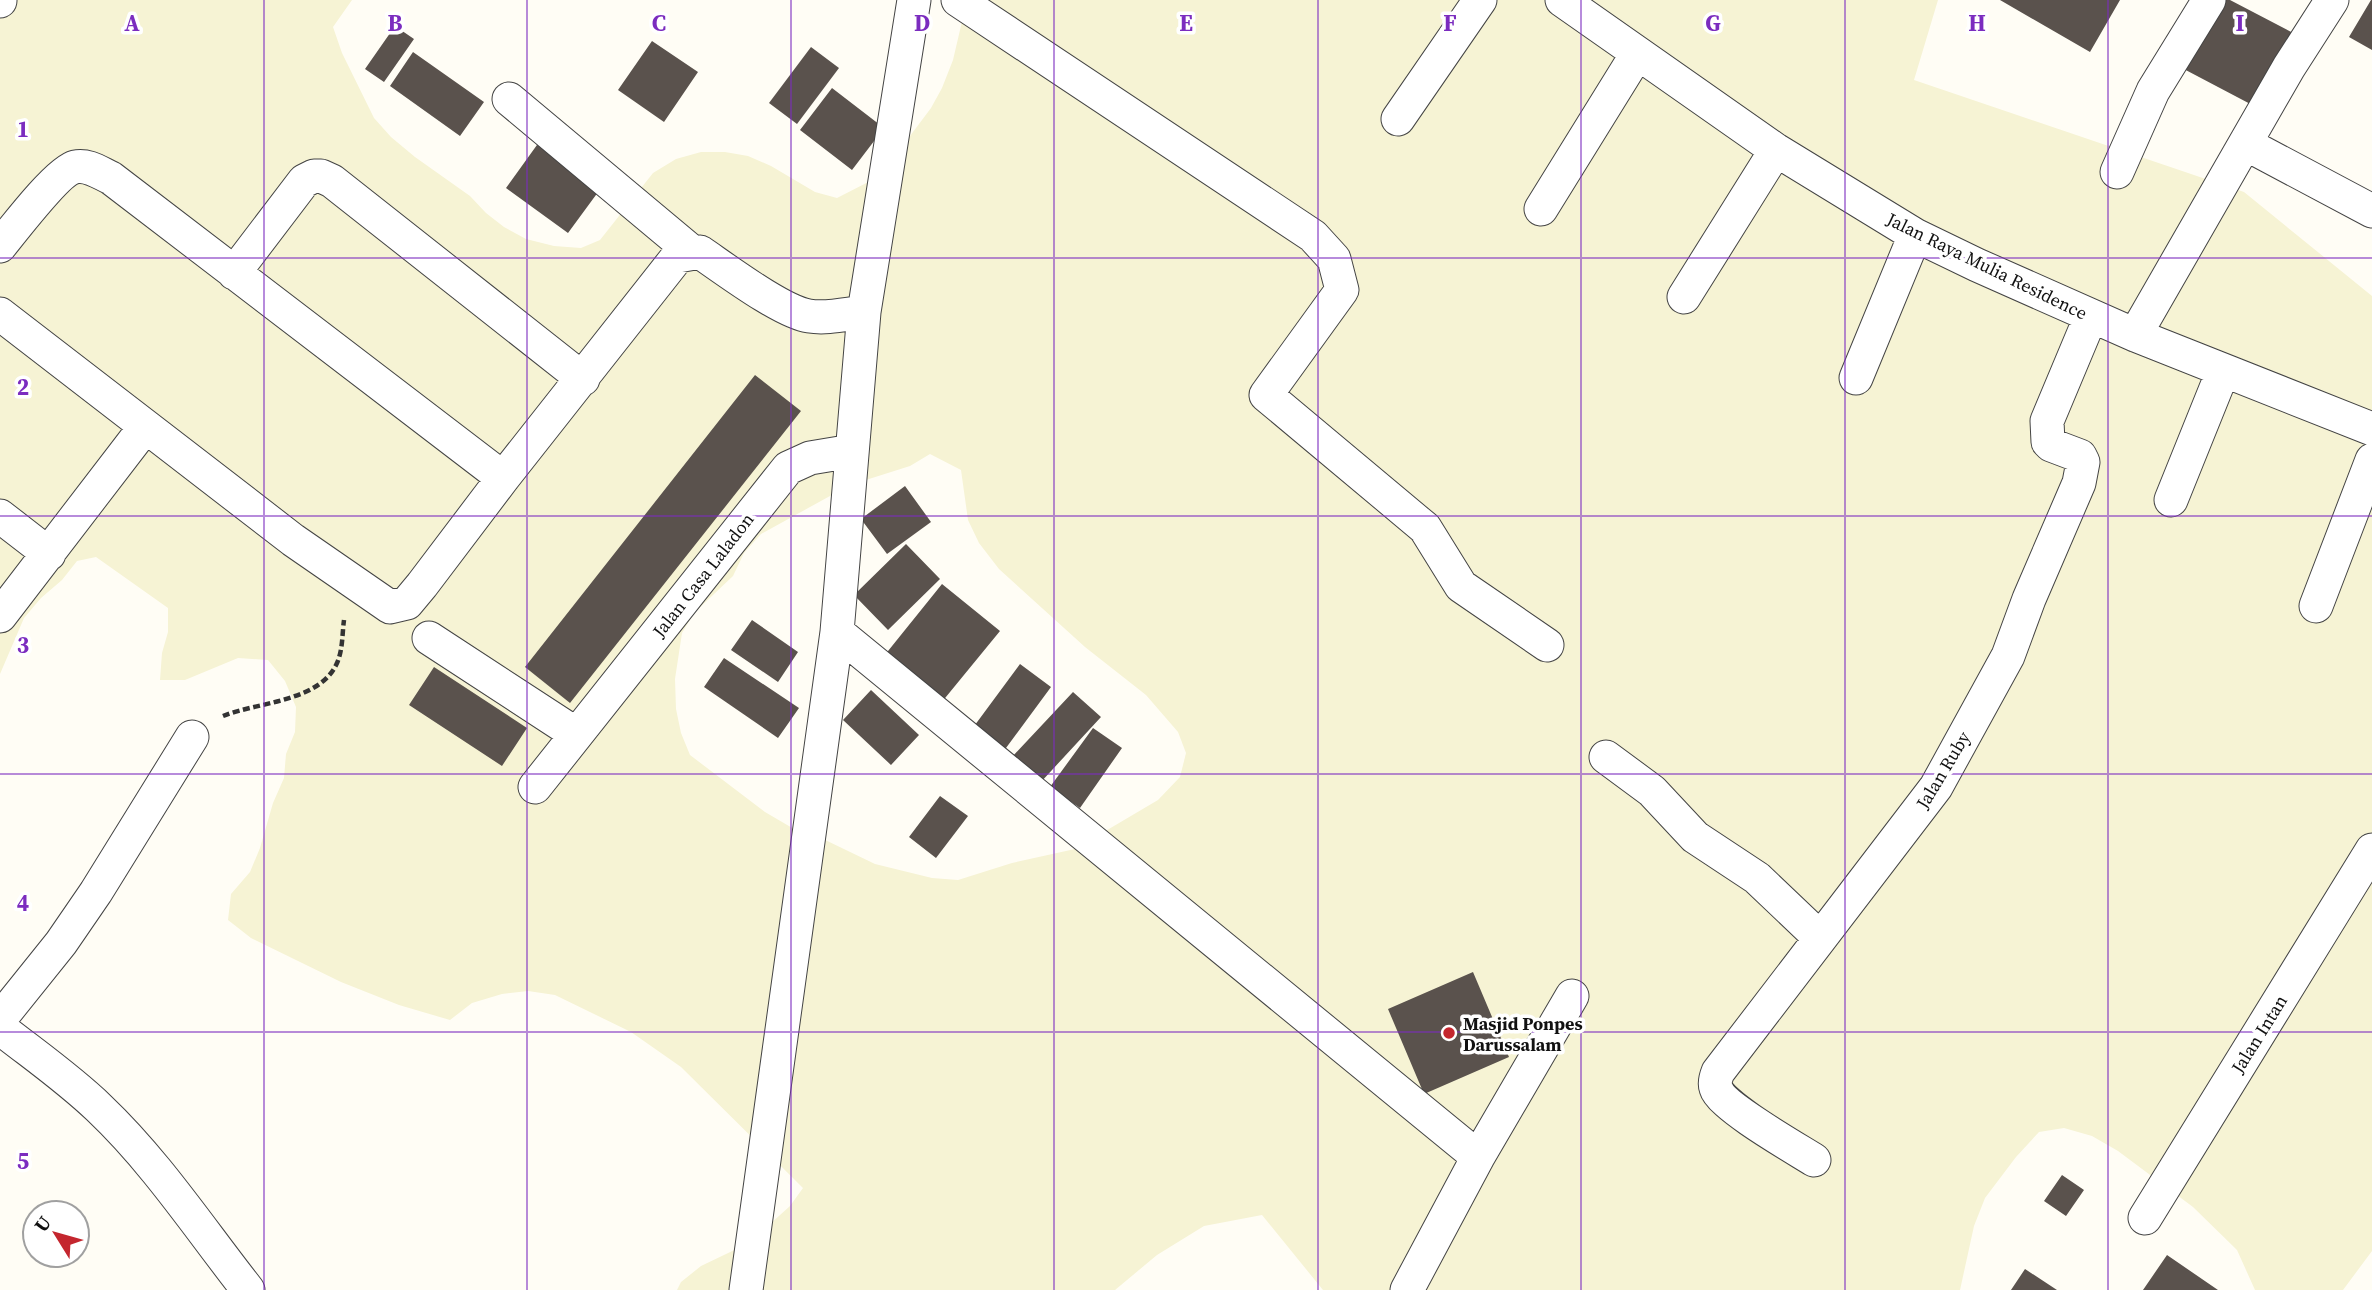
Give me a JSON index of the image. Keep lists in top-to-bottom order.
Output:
{
  "streets": {
    "street": [
      "Jalan Raya Mulia Residence",
      "Jalan Casa Laladon",
      "Jalan Ruby",
      "Jalan Intan"
    ]
  },
  "crossings": [
    ["Jalan Raya Mulia Residence", "Jalan Ruby"]
  ],
  "places": ["Masjid Ponpes Darussalam"],
  "north": "top left",
  "grid": {
    "columns": [
      "A",
      "B",
      "C",
      "D",
      "E",
      "F",
      "G",
      "H",
      "I"
    ],
    "rows": [
      "1",
      "2",
      "3",
      "4",
      "5"
    ]
  }
}
